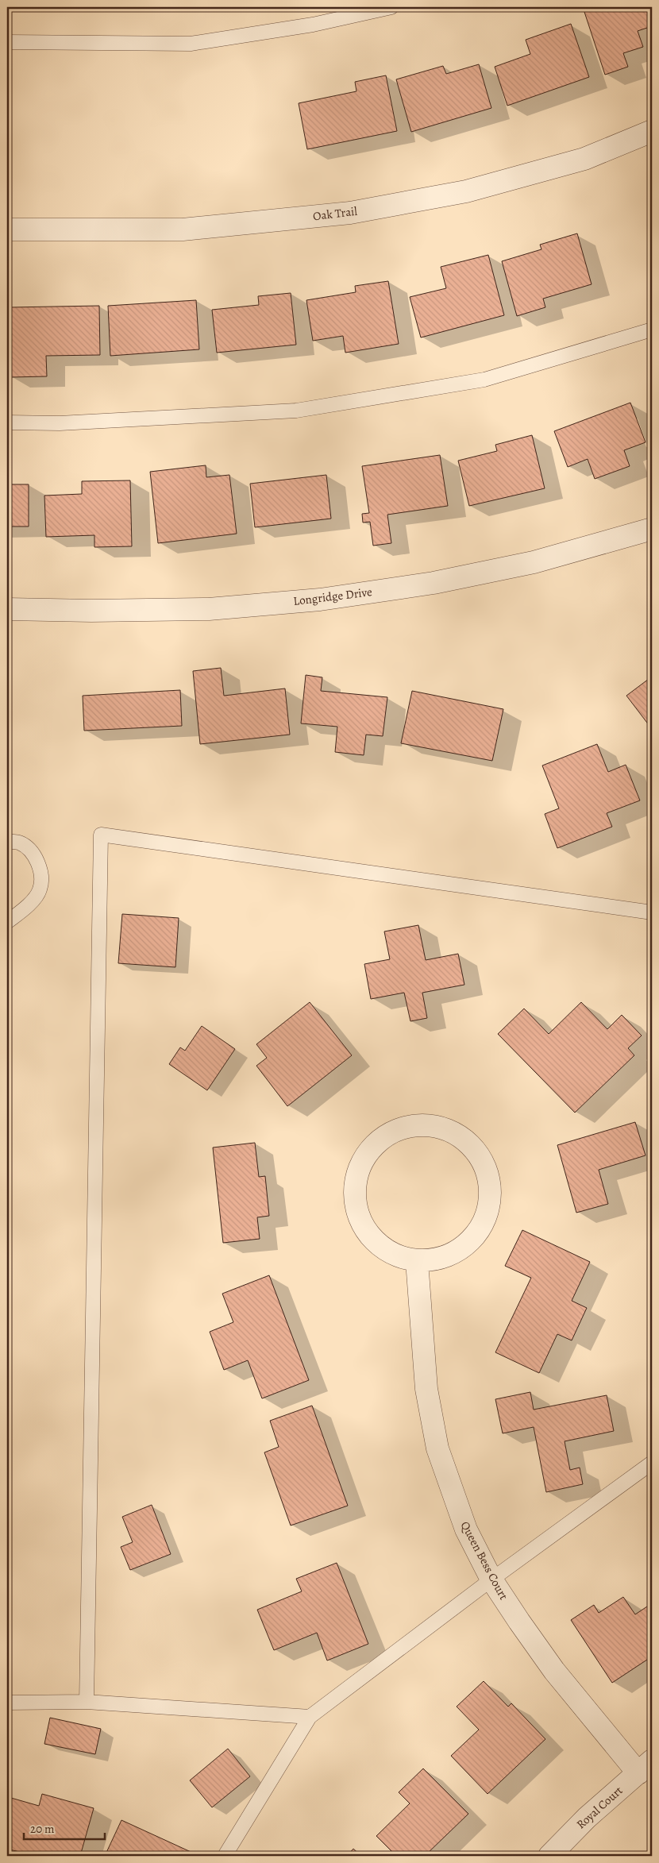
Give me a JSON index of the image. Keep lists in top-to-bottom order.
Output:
{
  "streets": {
    "street": [
      "Oak Trail",
      "Longridge Drive",
      "Queen Bess Court",
      "Royal Court"
    ]
  },
  "crossings": [
    ["Queen Bess Court", "Royal Court"]
  ],
  "scale_bar": "20 m"
}
